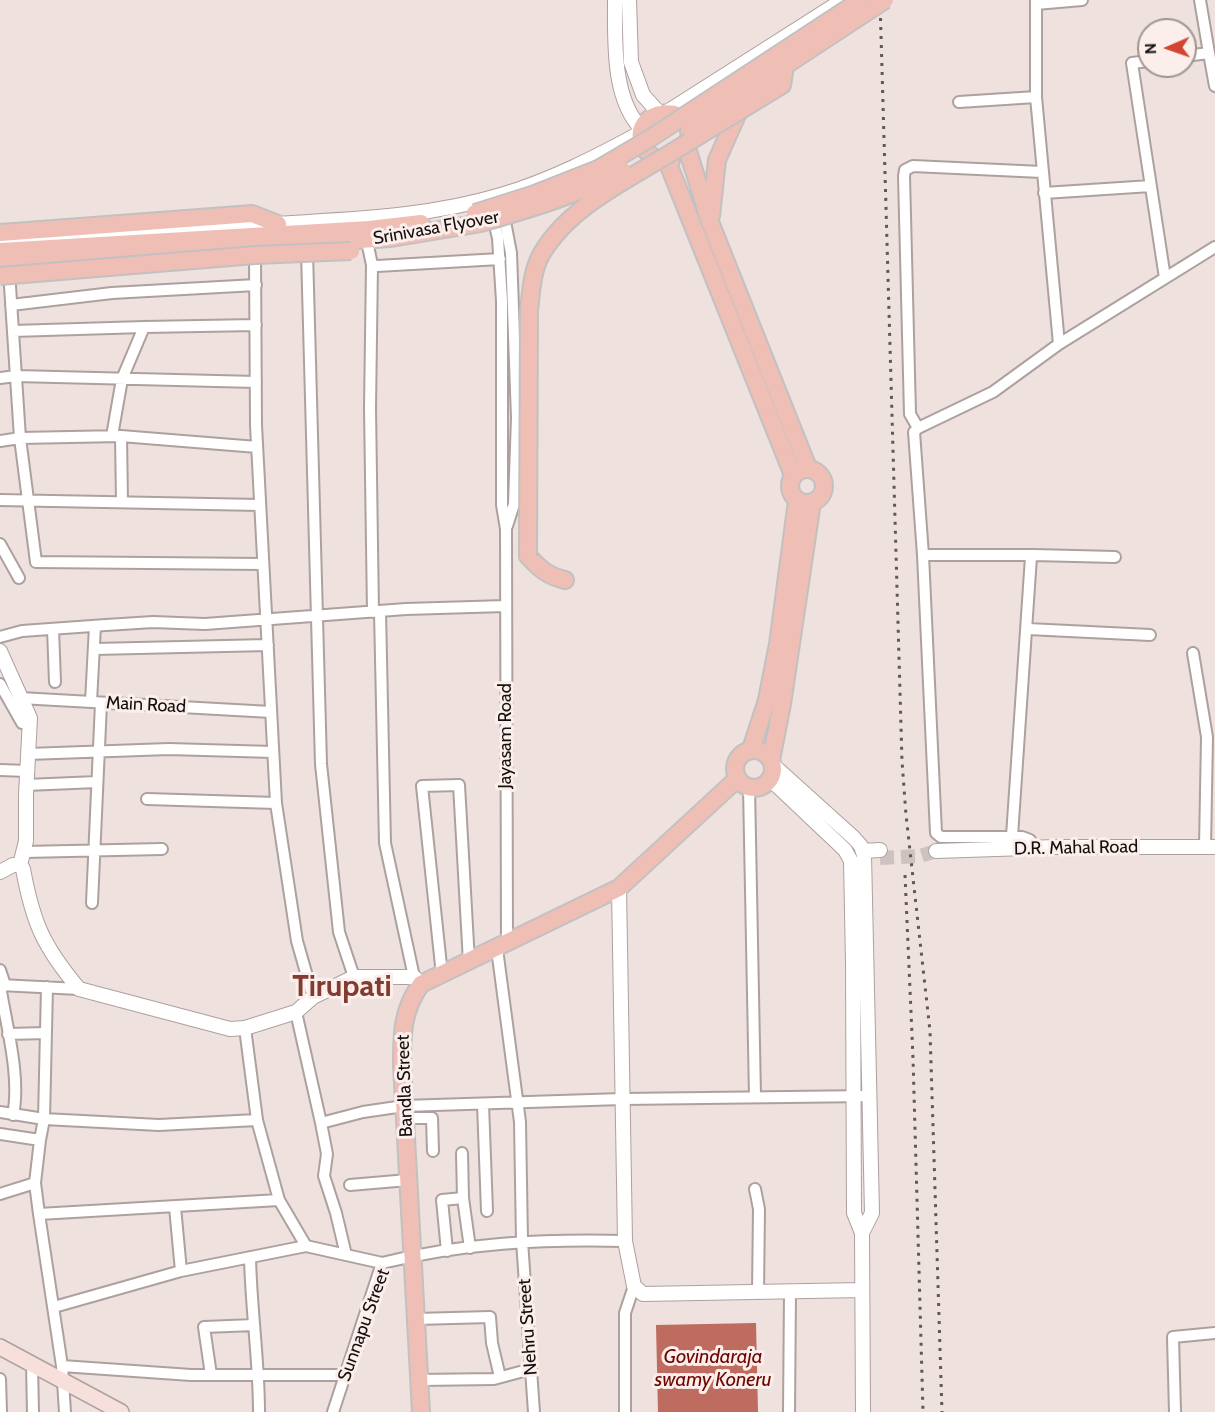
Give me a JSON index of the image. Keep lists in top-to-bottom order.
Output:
{
  "streets": {
    "main road": ["Srinivasa Flyover", "Bandla Street"],
    "street": [
      "Main Road",
      "Jayasam Road",
      "D.R. Mahal Road",
      "Sunnapu Street",
      "Nehru Street"
    ]
  },
  "crossings": [
    ["Jayasam Road", "Nehru Street"],
    ["Bandla Street", "Sunnapu Street"],
    ["Sunnapu Street", "Nehru Street"]
  ],
  "districts": ["Tirupati"],
  "water": ["Govindaraja swamy Koneru"],
  "north": "left"
}
